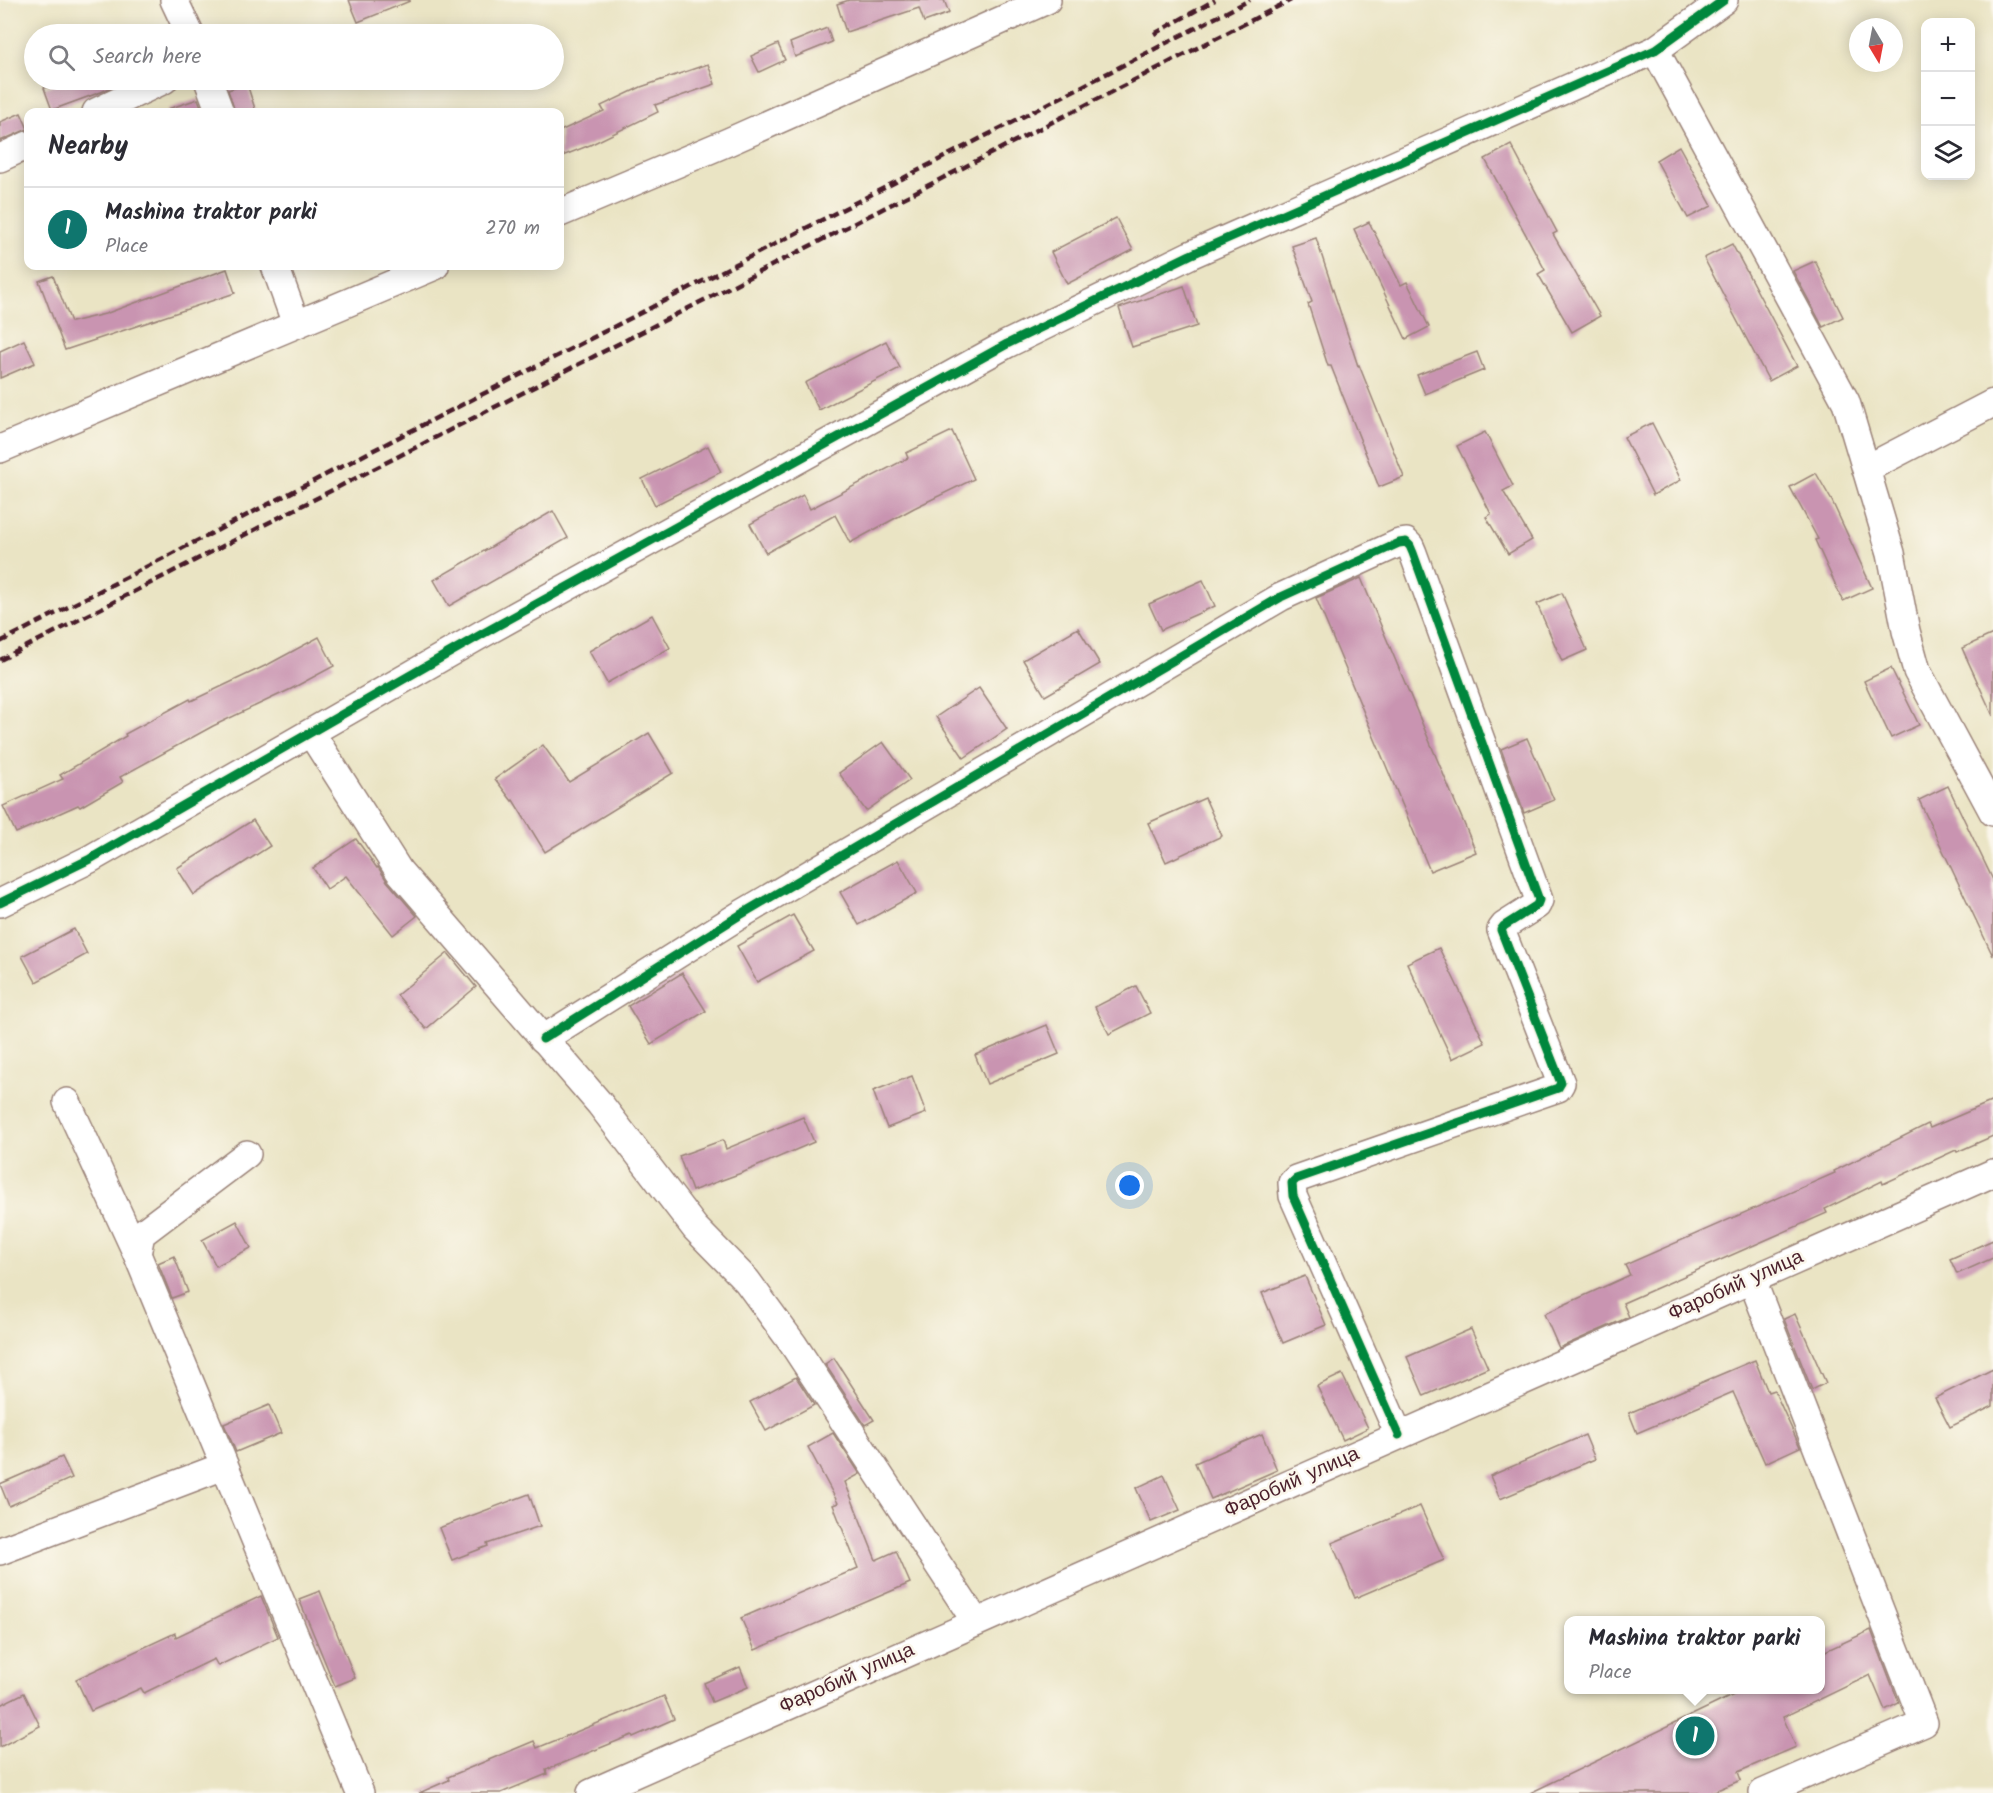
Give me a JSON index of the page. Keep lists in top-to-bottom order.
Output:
{
  "streets": {
    "street": ["Фаробий улица"]
  },
  "north": "bottom",
  "page": {
    "map_buttons": ["+", "−"],
    "search": "Search here",
    "heading": "Nearby",
    "list": [
      {
        "mark": "1",
        "name": "Mashina traktor parki",
        "note": "Place",
        "value": "270 m"
      }
    ],
    "popup": ["Mashina traktor parki", "Place"],
    "pins": "1"
  }
}
